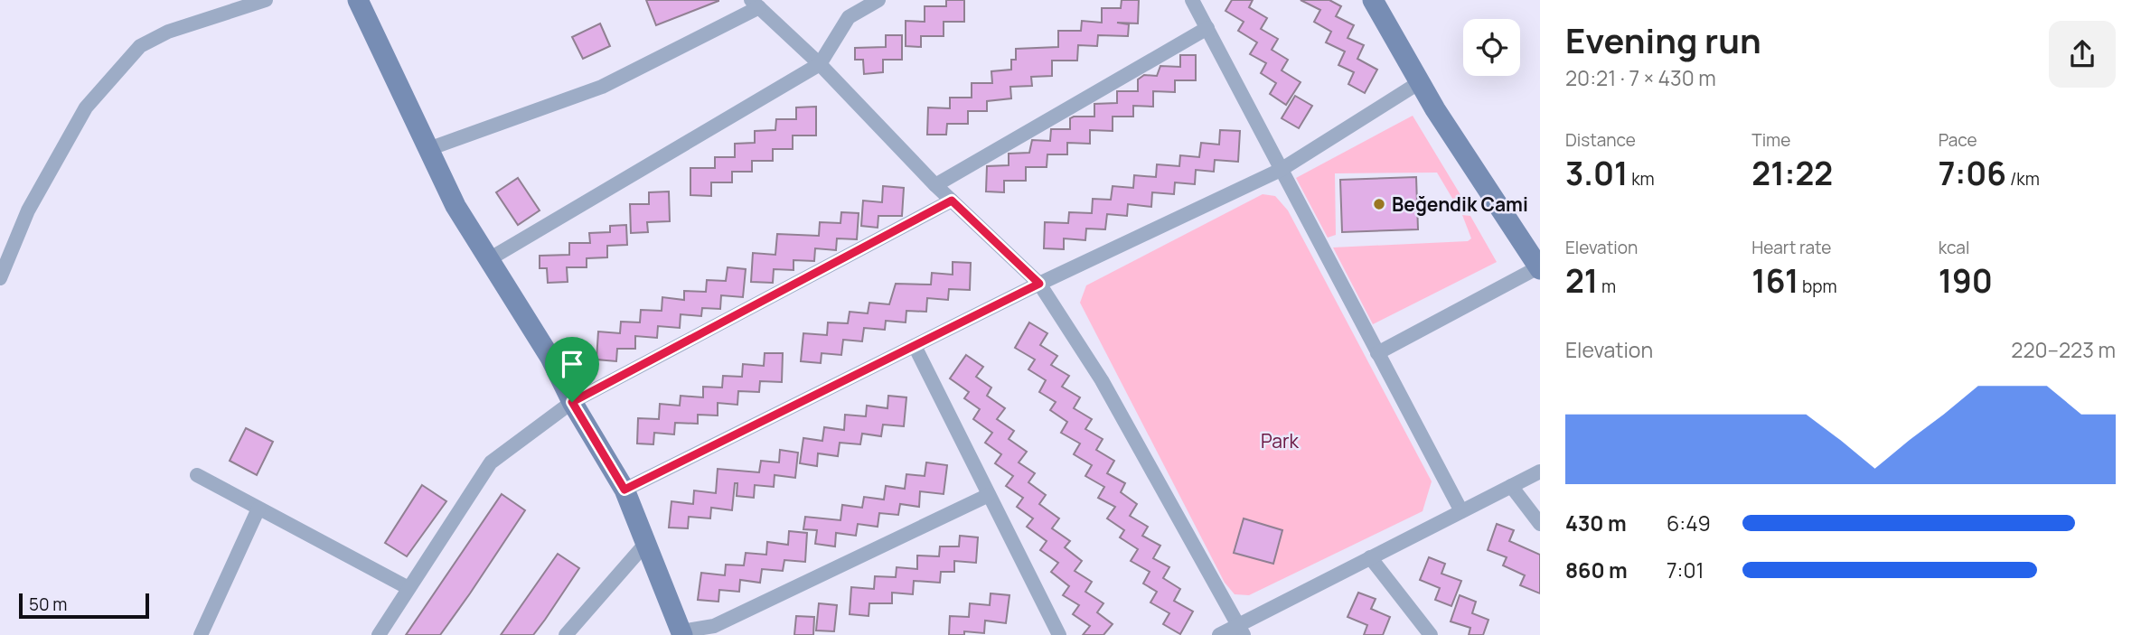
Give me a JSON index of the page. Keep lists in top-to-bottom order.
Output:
{
  "parks": ["Park"],
  "places": ["Beğendik Cami"],
  "scale_bar": "50 m",
  "page": {
    "heading": ["Evening run", "20:21 · 7 × 430 m"],
    "stats": [
      ["Distance", "3.01 km"],
      ["Time", "21:22"],
      ["Pace", "7:06 /km"],
      ["Elevation", "21 m"],
      ["Heart rate", "161 bpm"],
      ["kcal", "190"]
    ],
    "chart": ["Elevation", "220–223 m"],
    "list": [
      {
        "name": "430 m",
        "note": "6:49"
      },
      {
        "name": "860 m",
        "note": "7:01"
      }
    ],
    "scale": "50 m"
  }
}
